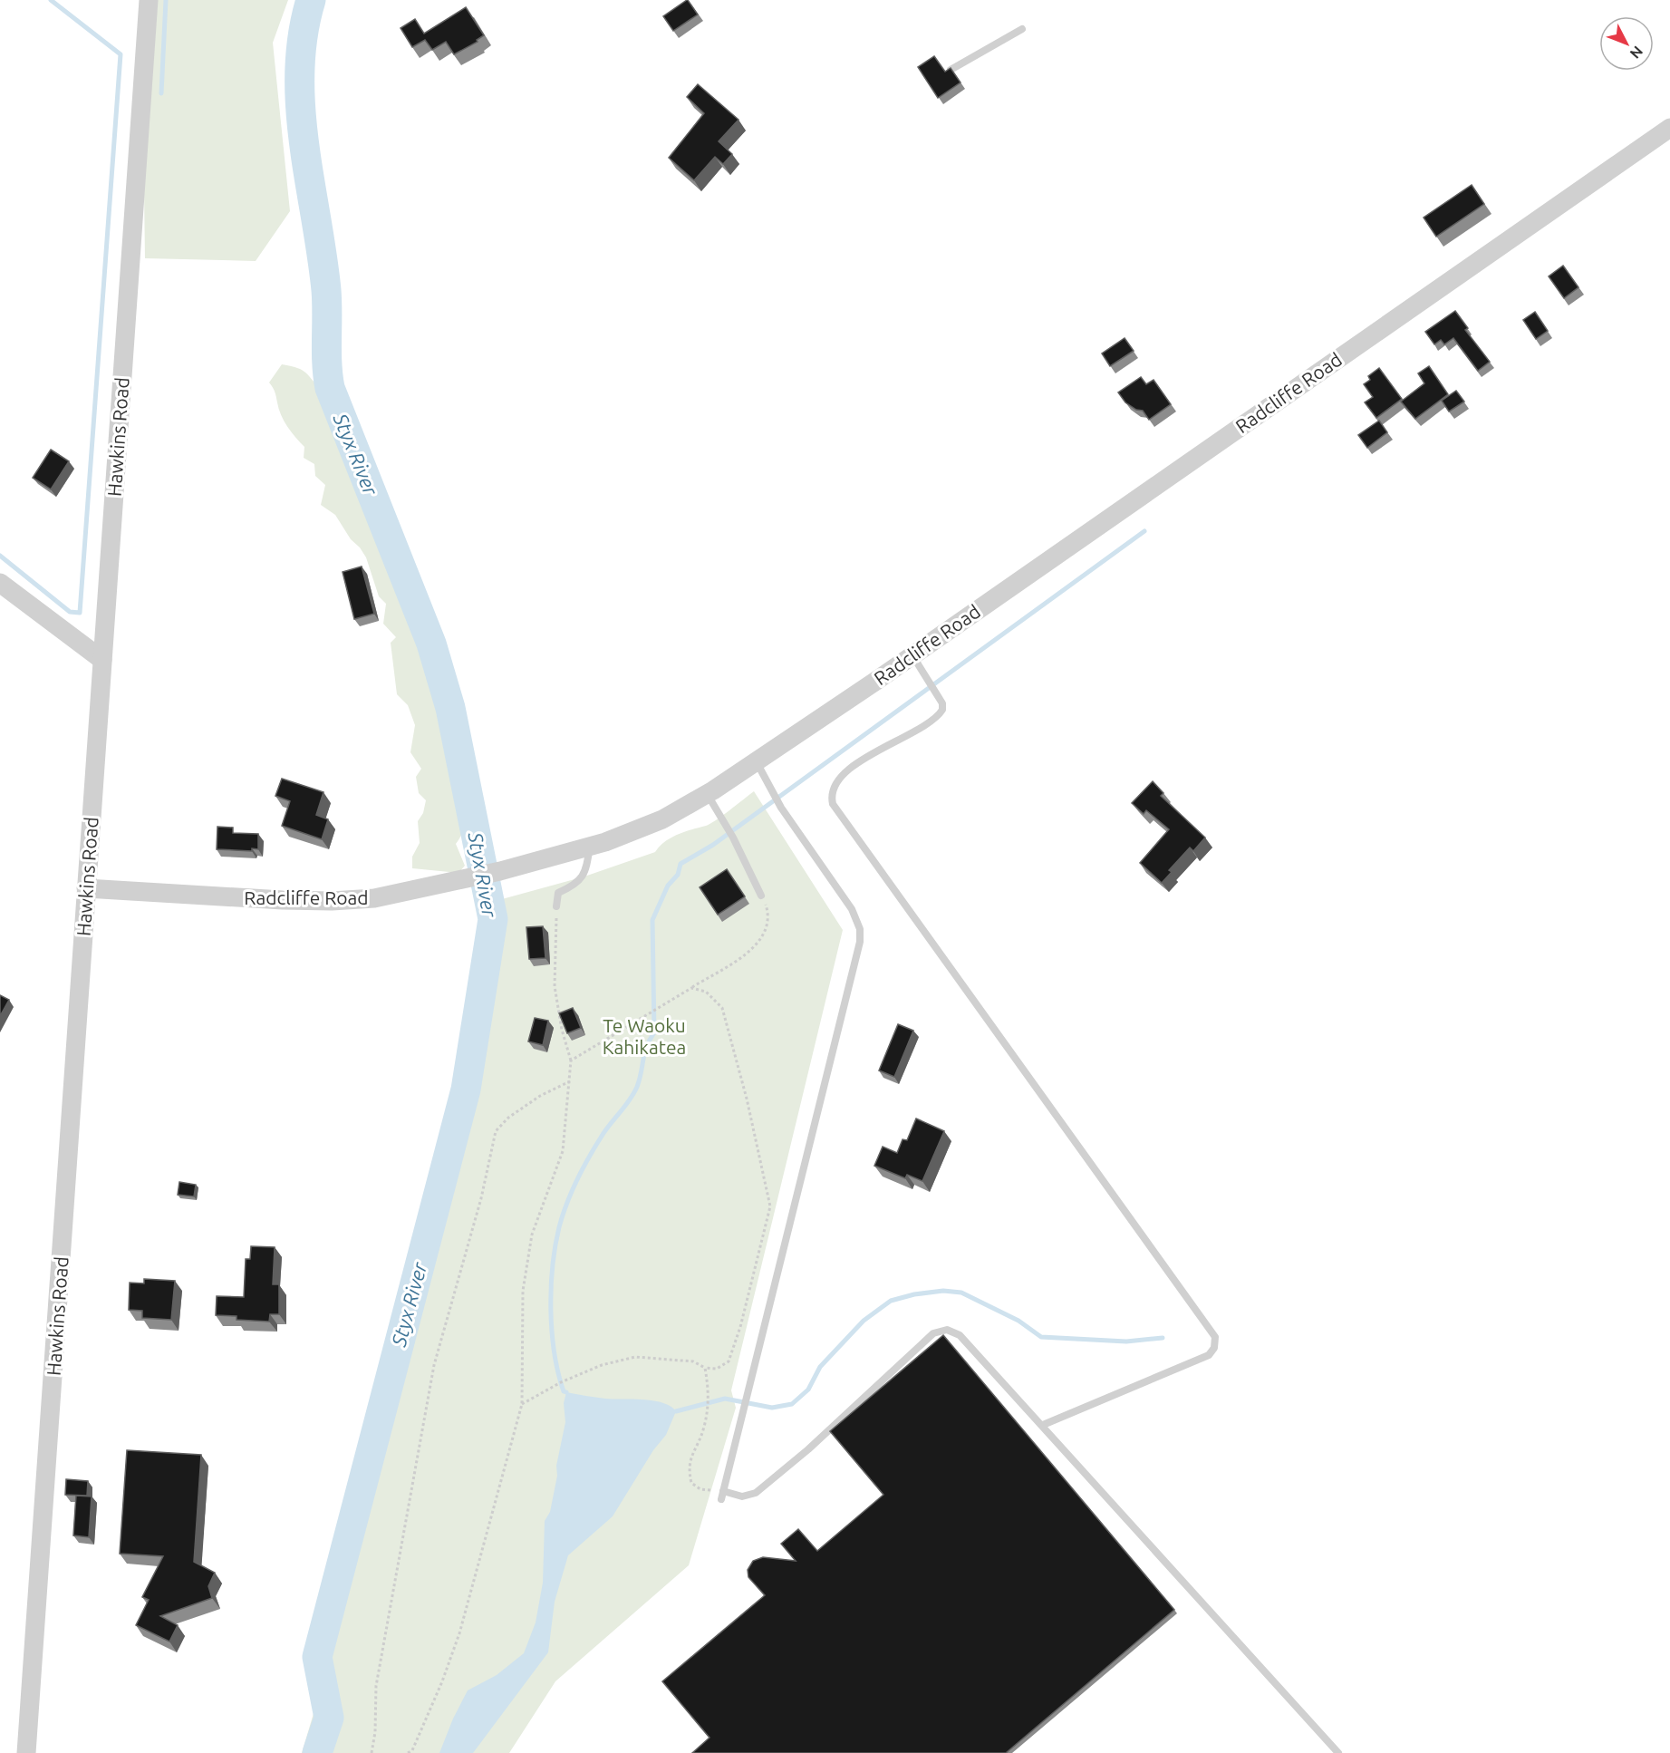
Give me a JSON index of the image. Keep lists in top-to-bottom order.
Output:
{
  "streets": {
    "street": ["Radcliffe Road", "Hawkins Road"]
  },
  "crossings": [
    ["Radcliffe Road", "Hawkins Road"]
  ],
  "water": ["Styx River"],
  "parks": ["Te Waoku Kahikatea"],
  "north": "bottom right"
}
